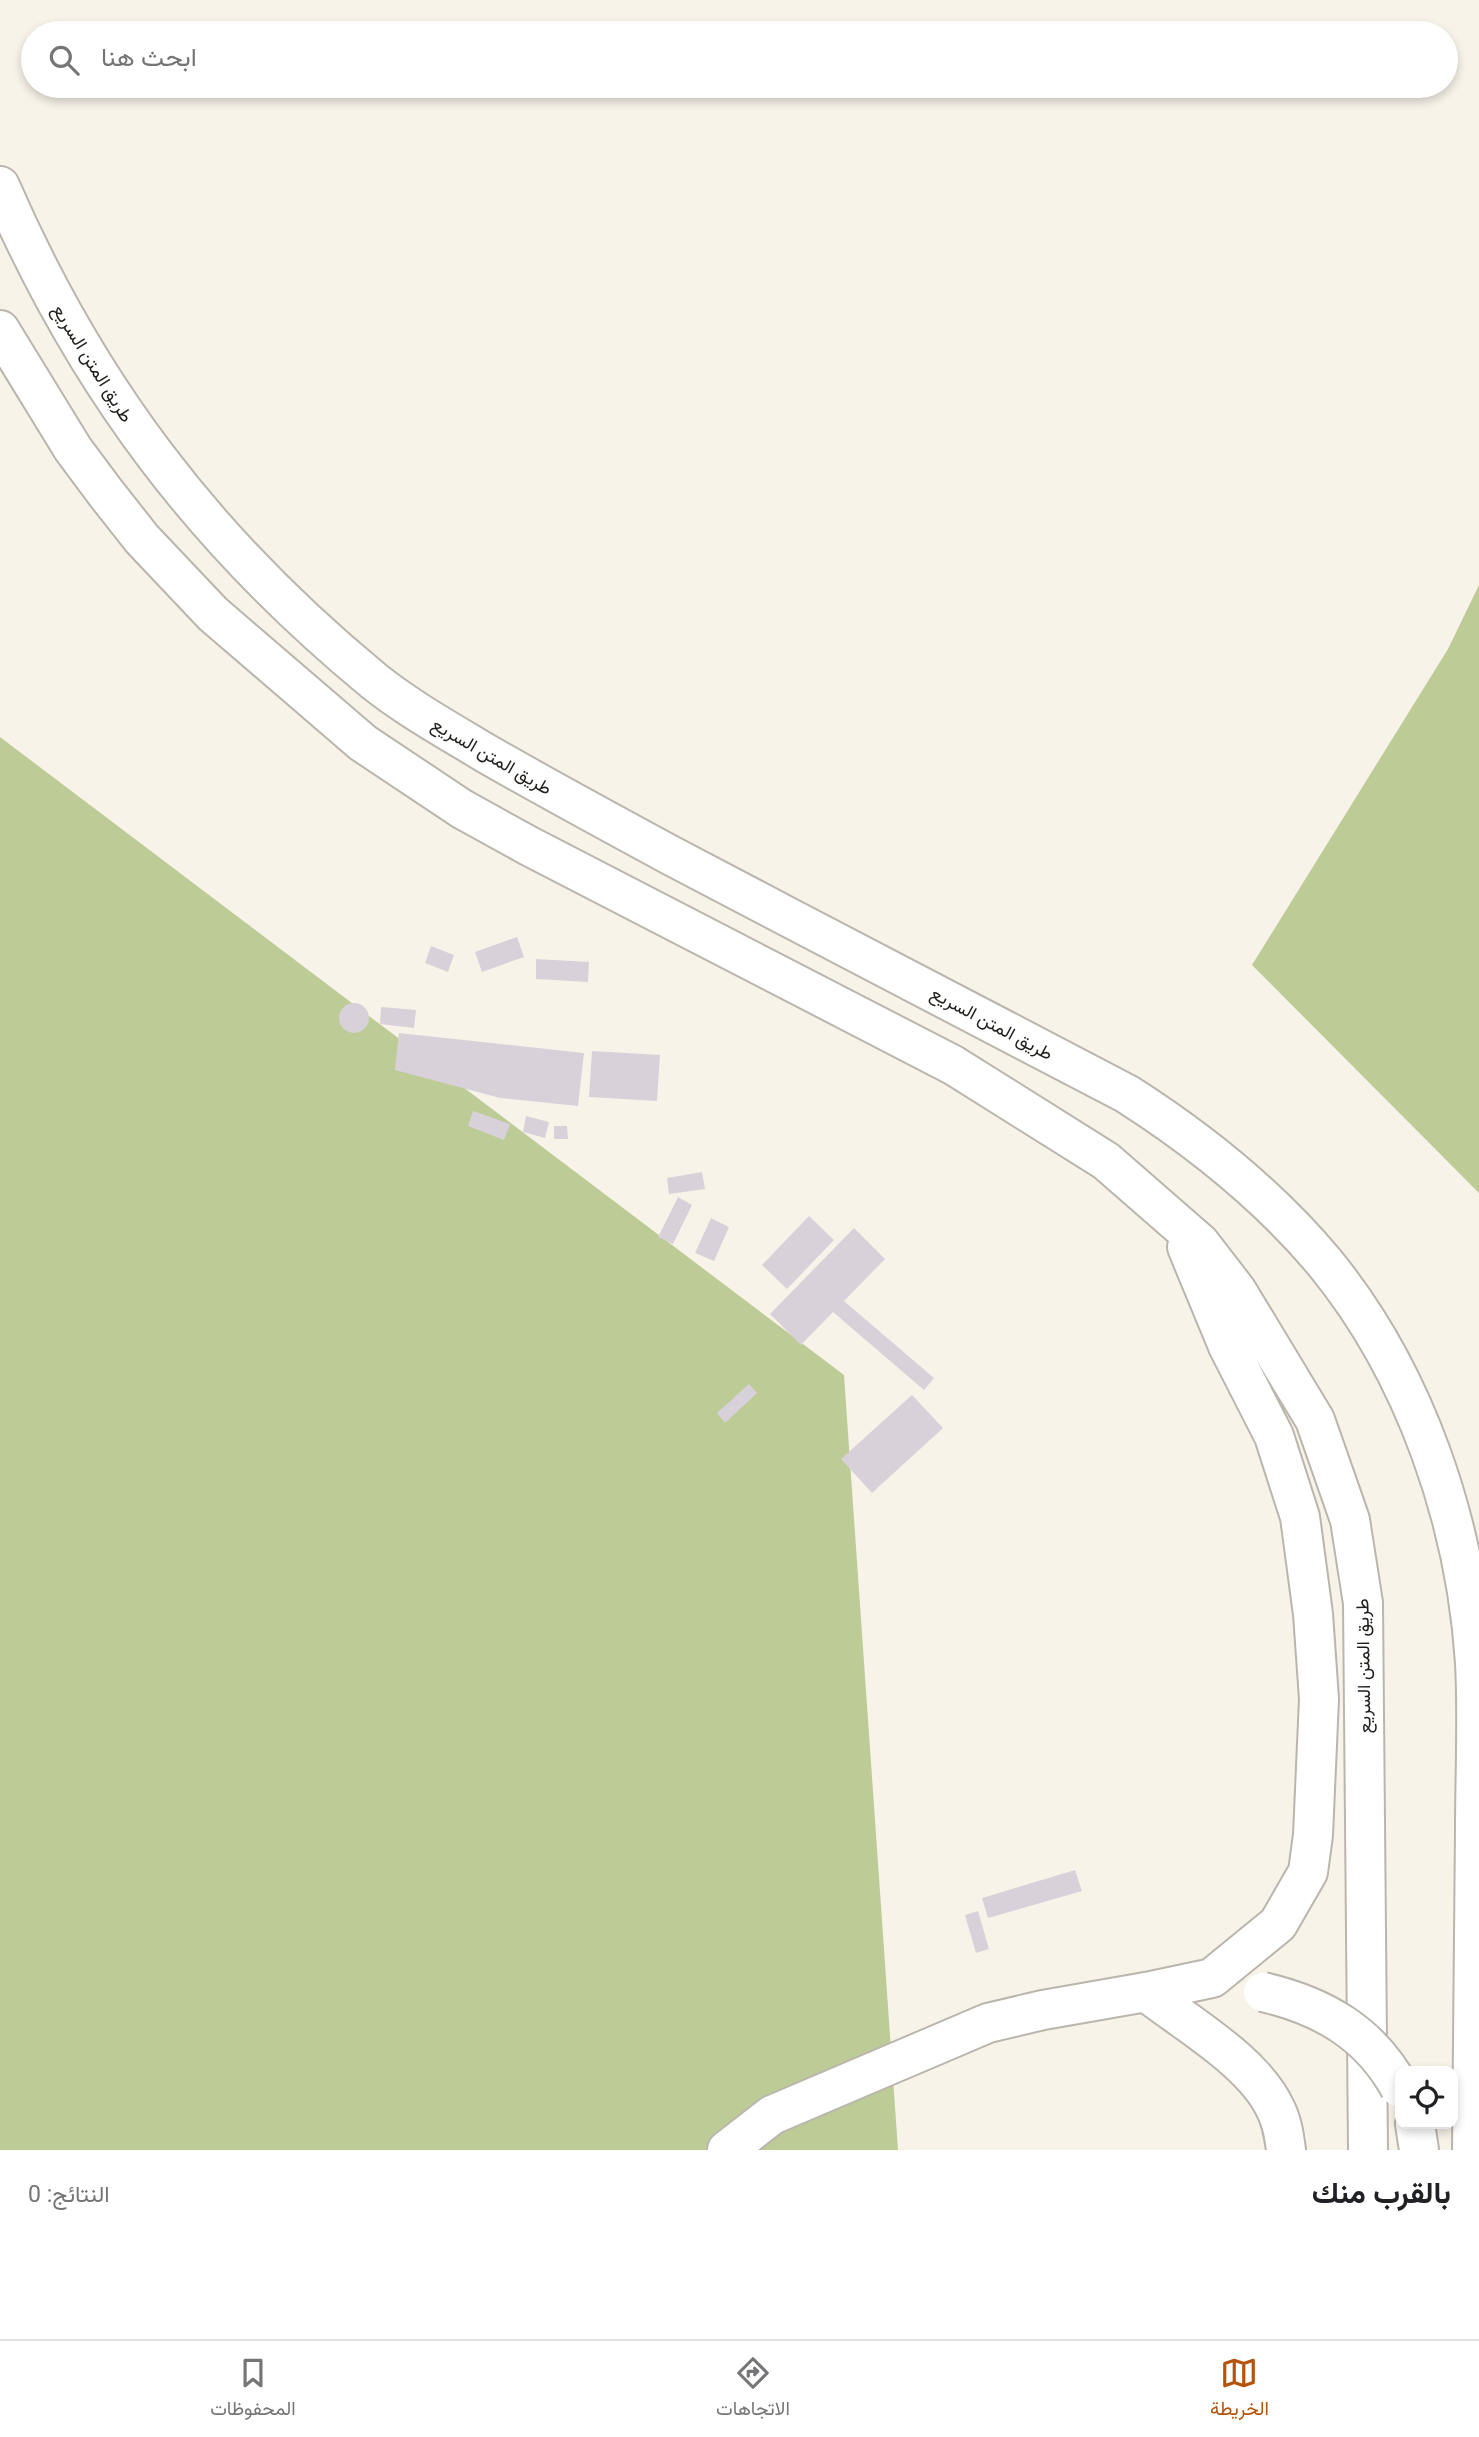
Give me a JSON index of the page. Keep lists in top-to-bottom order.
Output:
{
  "streets": {
    "main road": ["طريق المتن السريع"]
  },
  "page": {
    "search": "ابحث هنا",
    "heading": ["بالقرب منك", "النتائج: 0"],
    "nav": ["الخريطة", "الاتجاهات", "المحفوظات"]
  }
}
